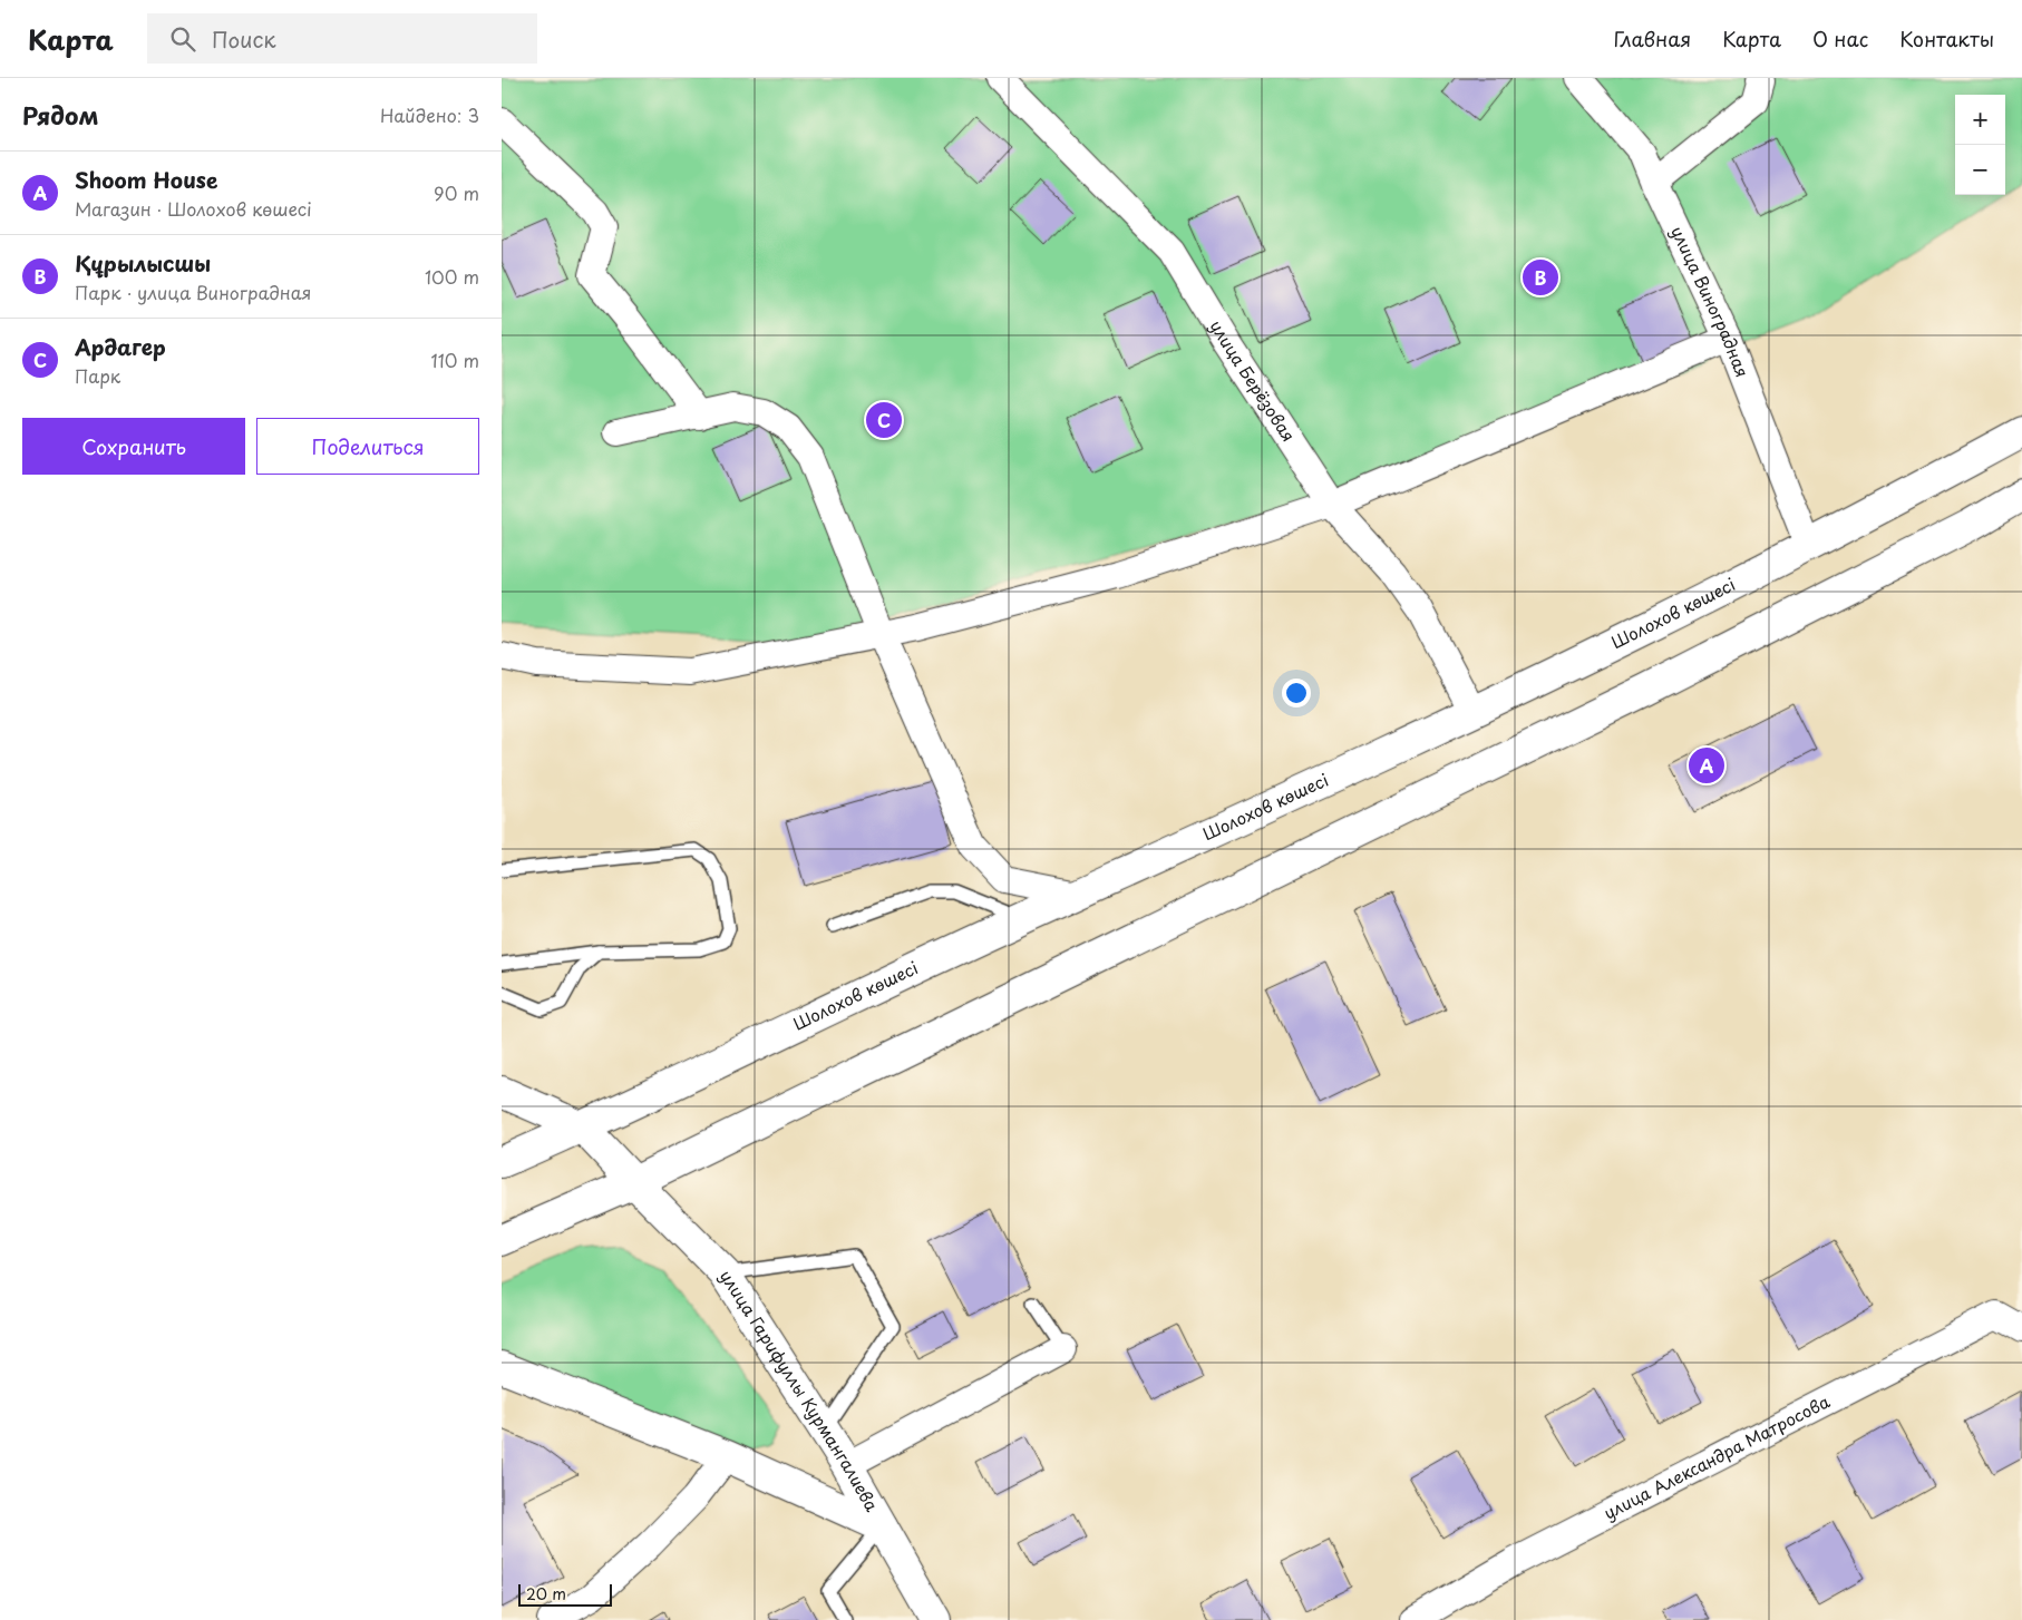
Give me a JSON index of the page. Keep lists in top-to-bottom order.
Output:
{
  "streets": {
    "main road": ["Шолохов көшесі", "улица Гарифуллы Курмангалиева"],
    "street": ["улица Виноградная", "улица Берёзовая", "улица Александра Матросова"]
  },
  "crossings": [
    ["улица Виноградная", "Шолохов көшесі"],
    ["улица Берёзовая", "Шолохов көшесі"],
    ["Шолохов көшесі", "улица Гарифуллы Курмангалиева"]
  ],
  "scale_bar": "20 m",
  "page": {
    "header": "Карта",
    "search": "Поиск",
    "nav": [
      "Главная",
      "Карта",
      "О нас",
      "Контакты"
    ],
    "heading": ["Рядом", "Найдено: 3"],
    "map_buttons": ["+", "−"],
    "list": [
      {
        "mark": "A",
        "name": "Shoom House",
        "note": "Магазин · Шолохов көшесі",
        "value": "90 m"
      },
      {
        "mark": "B",
        "name": "Құрылысшы",
        "note": "Парк · улица Виноградная",
        "value": "100 m"
      },
      {
        "mark": "C",
        "name": "Ардагер",
        "note": "Парк",
        "value": "110 m"
      }
    ],
    "pins": ["B", "C", "A"],
    "buttons": ["Сохранить", "Поделиться"],
    "scale": "20 m"
  }
}
